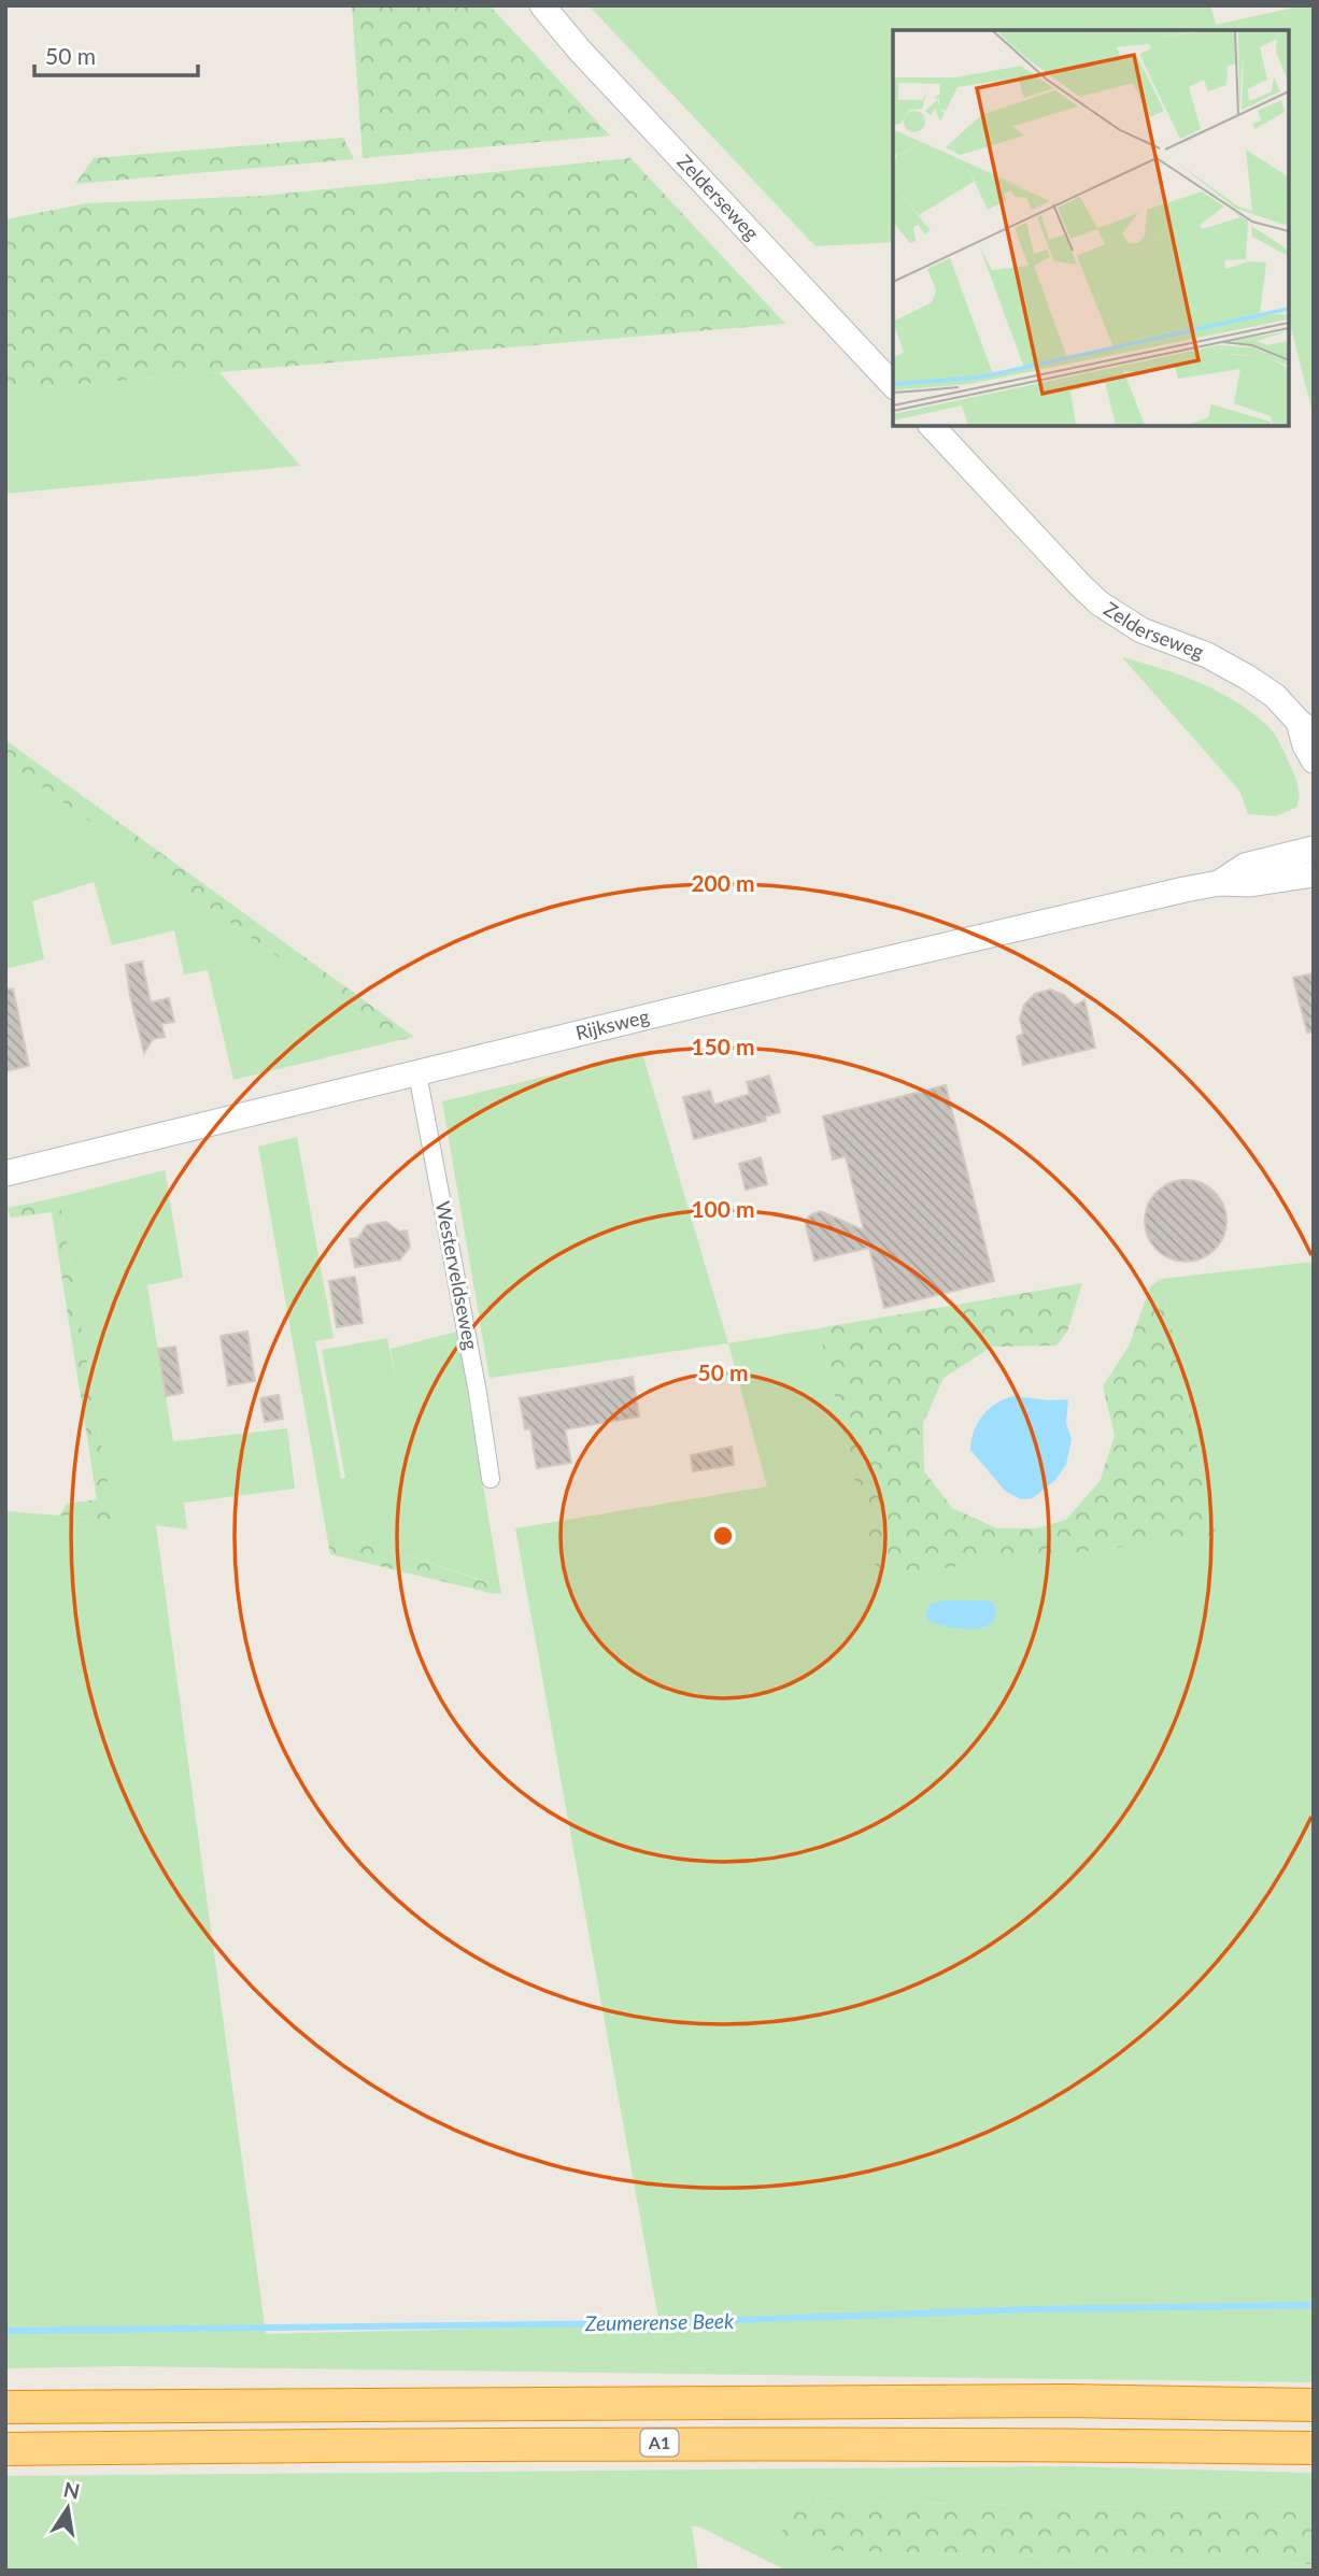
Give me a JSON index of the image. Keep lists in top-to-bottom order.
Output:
{
  "streets": {
    "highway": ["A1"],
    "main road": ["Zelderseweg", "Rijksweg"],
    "street": ["Westerveldseweg"]
  },
  "crossings": [
    ["Rijksweg", "Westerveldseweg"]
  ],
  "water": ["Zeumerense Beek"],
  "scale_bar": "50 m",
  "north": "top",
  "rings": [
    "200 m",
    "150 m",
    "100 m",
    "50 m"
  ]
}
